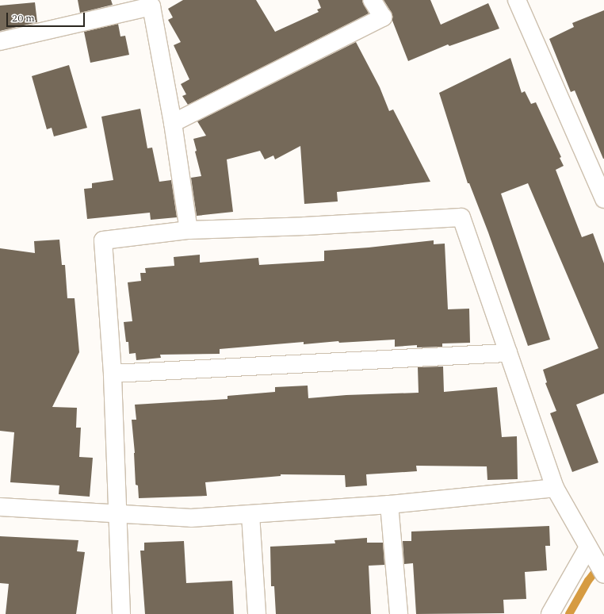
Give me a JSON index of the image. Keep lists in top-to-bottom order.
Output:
{
  "scale_bar": "20 m"
}
